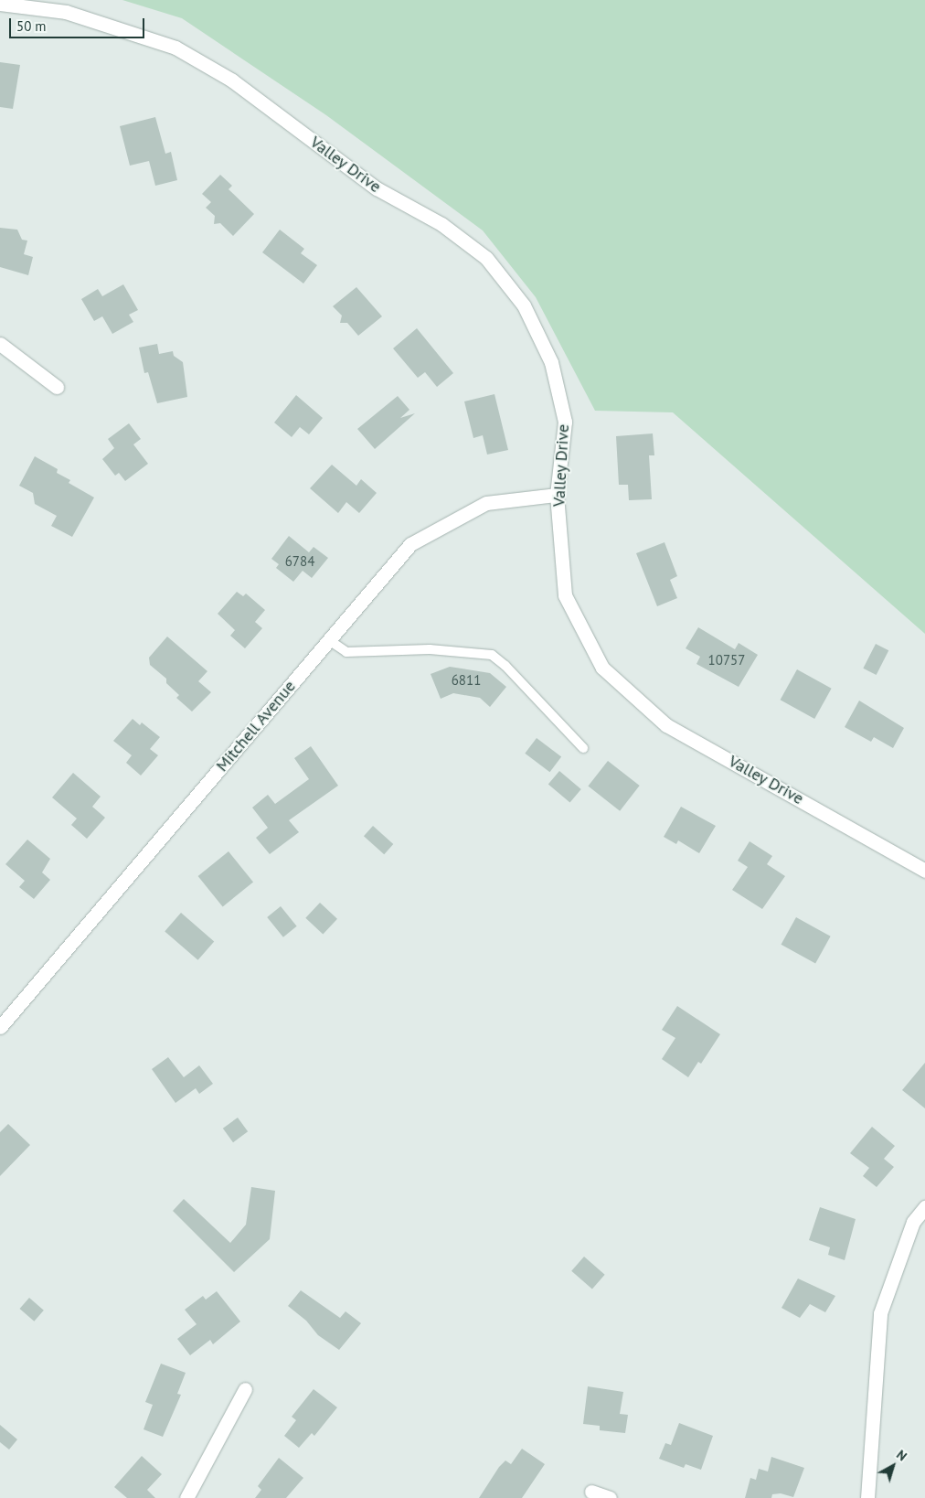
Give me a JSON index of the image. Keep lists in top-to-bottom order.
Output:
{
  "streets": {
    "street": ["Valley Drive", "Mitchell Avenue"]
  },
  "crossings": [
    ["Valley Drive", "Mitchell Avenue"]
  ],
  "house_numbers": ["6784", "10757", "6811"],
  "scale_bar": "50 m",
  "north": "top right"
}
